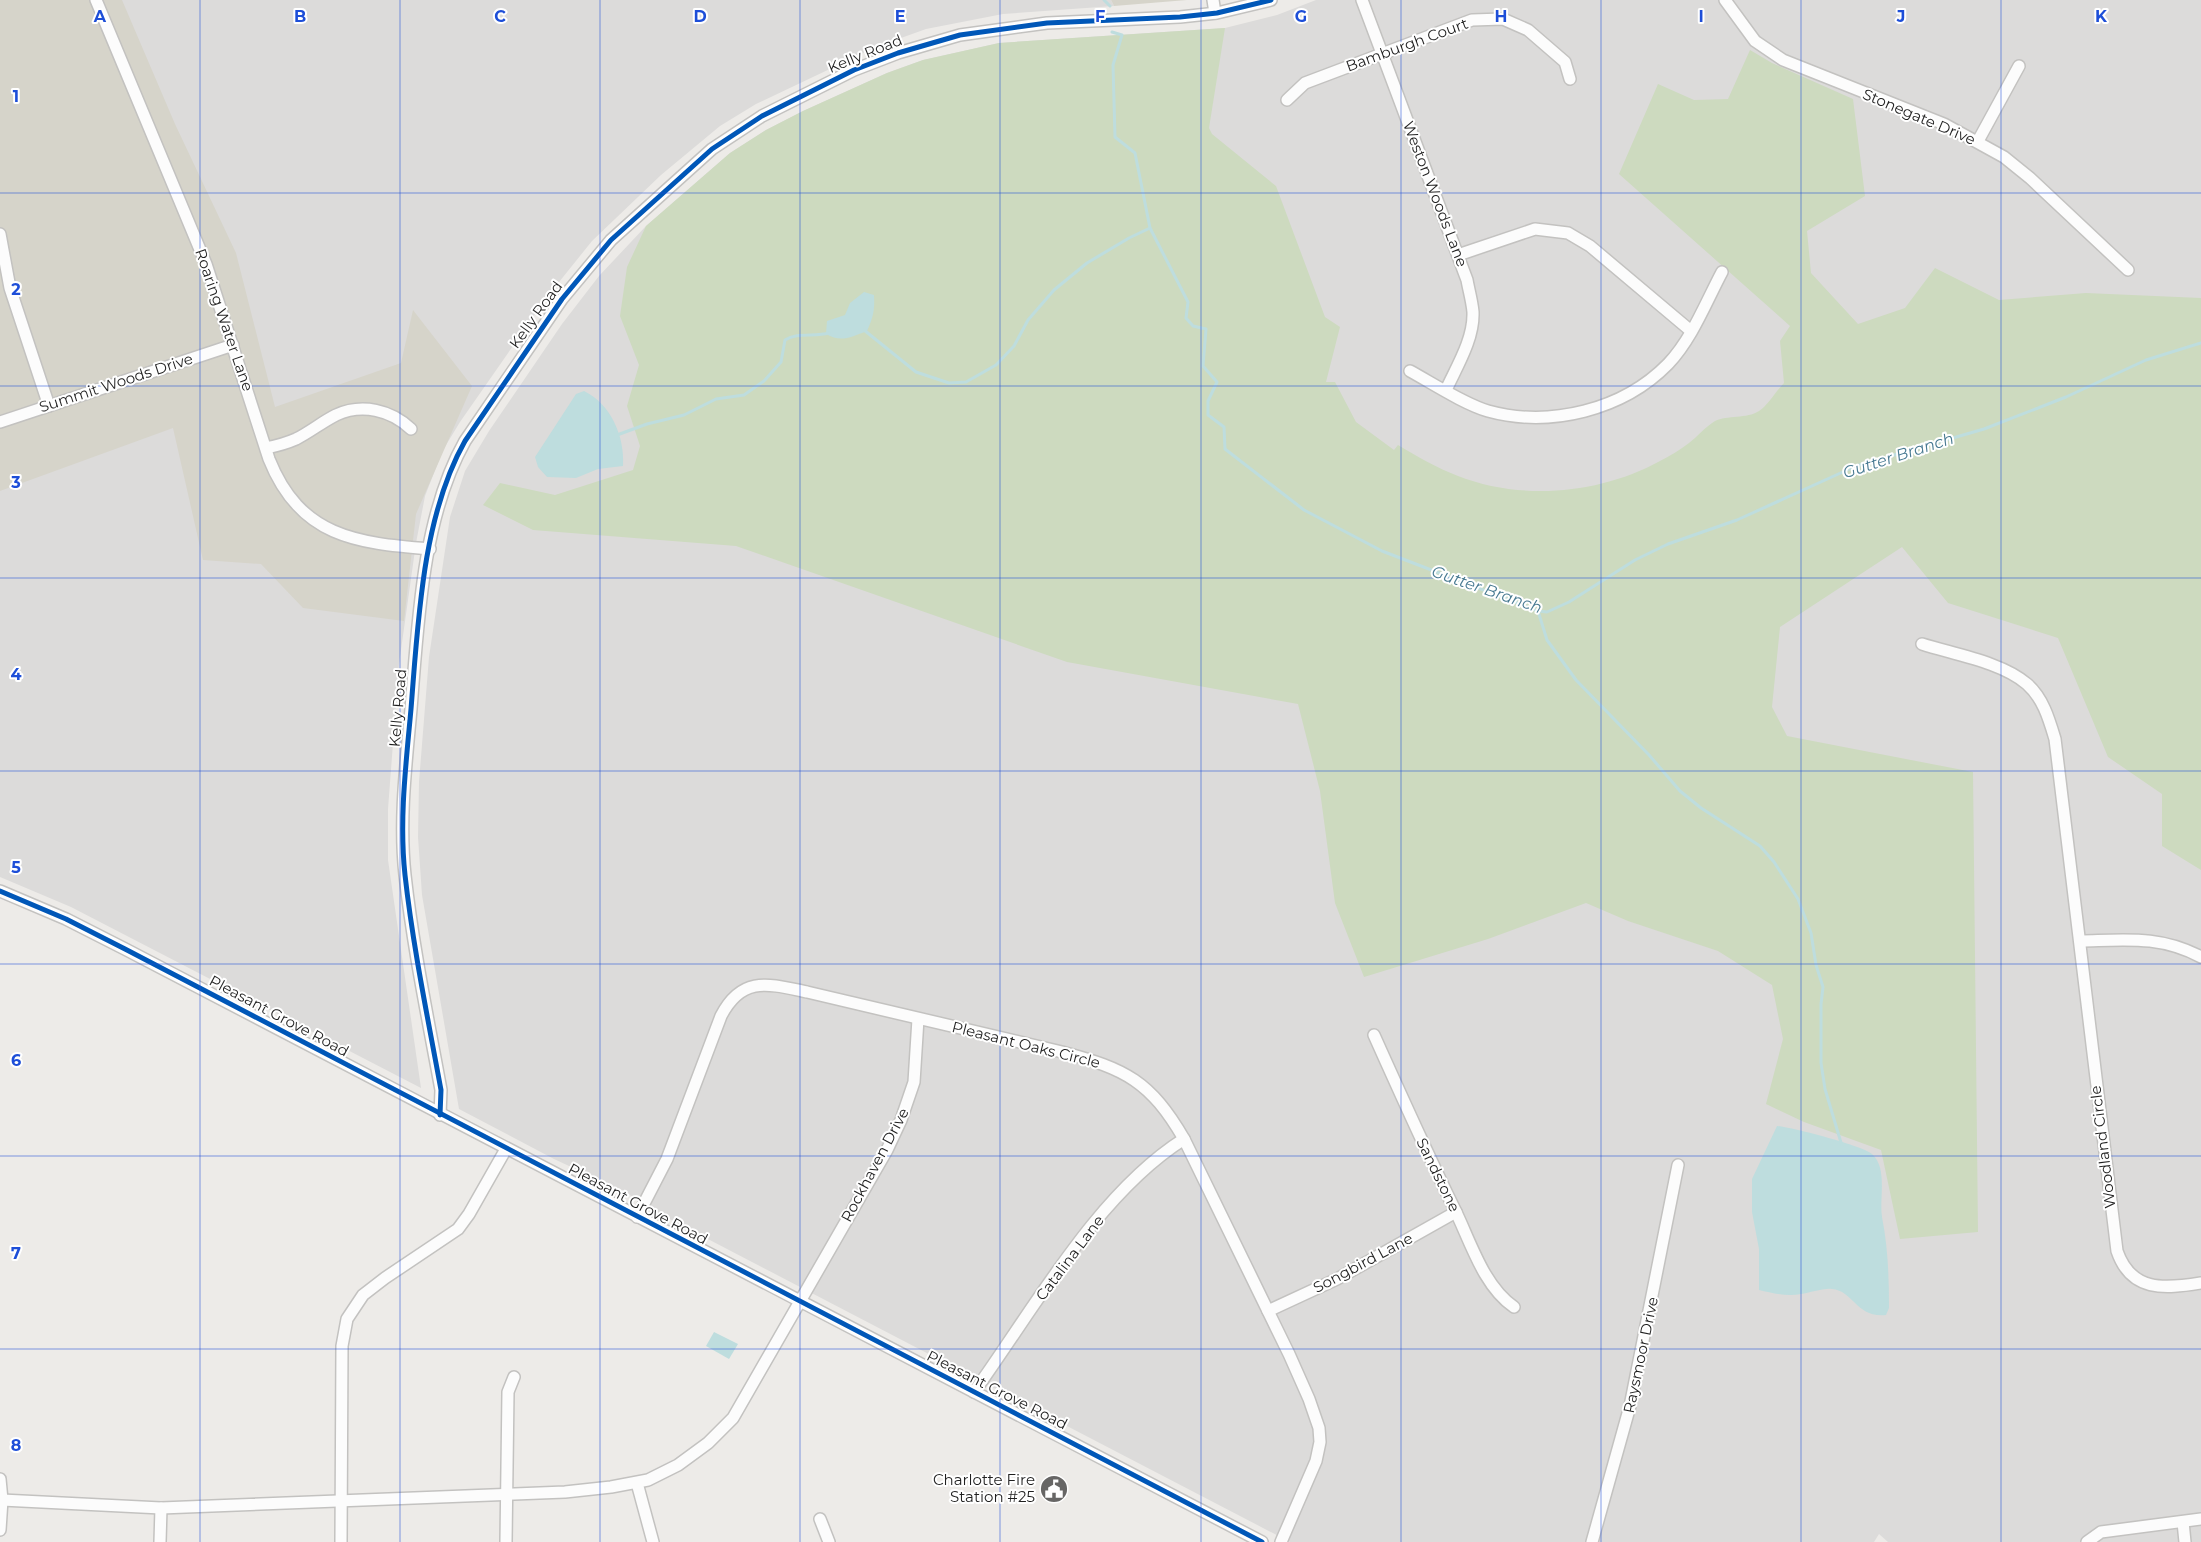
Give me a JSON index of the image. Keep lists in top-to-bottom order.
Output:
{
  "streets": {
    "street": [
      "Bamburgh Court",
      "Kelly Road",
      "Stonegate Drive",
      "Weston Woods Lane",
      "Roaring Water Lane",
      "Summit Woods Drive",
      "Pleasant Grove Road",
      "Pleasant Oaks Circle",
      "Woodland Circle",
      "Rockhaven Drive",
      "Sandstone",
      "Catalina Lane",
      "Songbird Lane",
      "Raysmoor Drive"
    ]
  },
  "crossings": [
    ["Bamburgh Court", "Weston Woods Lane"],
    ["Kelly Road", "Roaring Water Lane"],
    ["Kelly Road", "Pleasant Grove Road"],
    ["Roaring Water Lane", "Summit Woods Drive"],
    ["Pleasant Grove Road", "Pleasant Oaks Circle"],
    ["Pleasant Grove Road", "Rockhaven Drive"],
    ["Pleasant Grove Road", "Catalina Lane"],
    ["Pleasant Oaks Circle", "Rockhaven Drive"],
    ["Pleasant Oaks Circle", "Catalina Lane"],
    ["Pleasant Oaks Circle", "Songbird Lane"],
    ["Sandstone", "Songbird Lane"]
  ],
  "water": ["Gutter Branch"],
  "places": {
    "public building": ["Charlotte Fire Station #25"]
  },
  "grid": {
    "columns": [
      "A",
      "B",
      "C",
      "D",
      "E",
      "F",
      "G",
      "H",
      "I",
      "J",
      "K"
    ],
    "rows": [
      "1",
      "2",
      "3",
      "4",
      "5",
      "6",
      "7",
      "8"
    ]
  }
}
